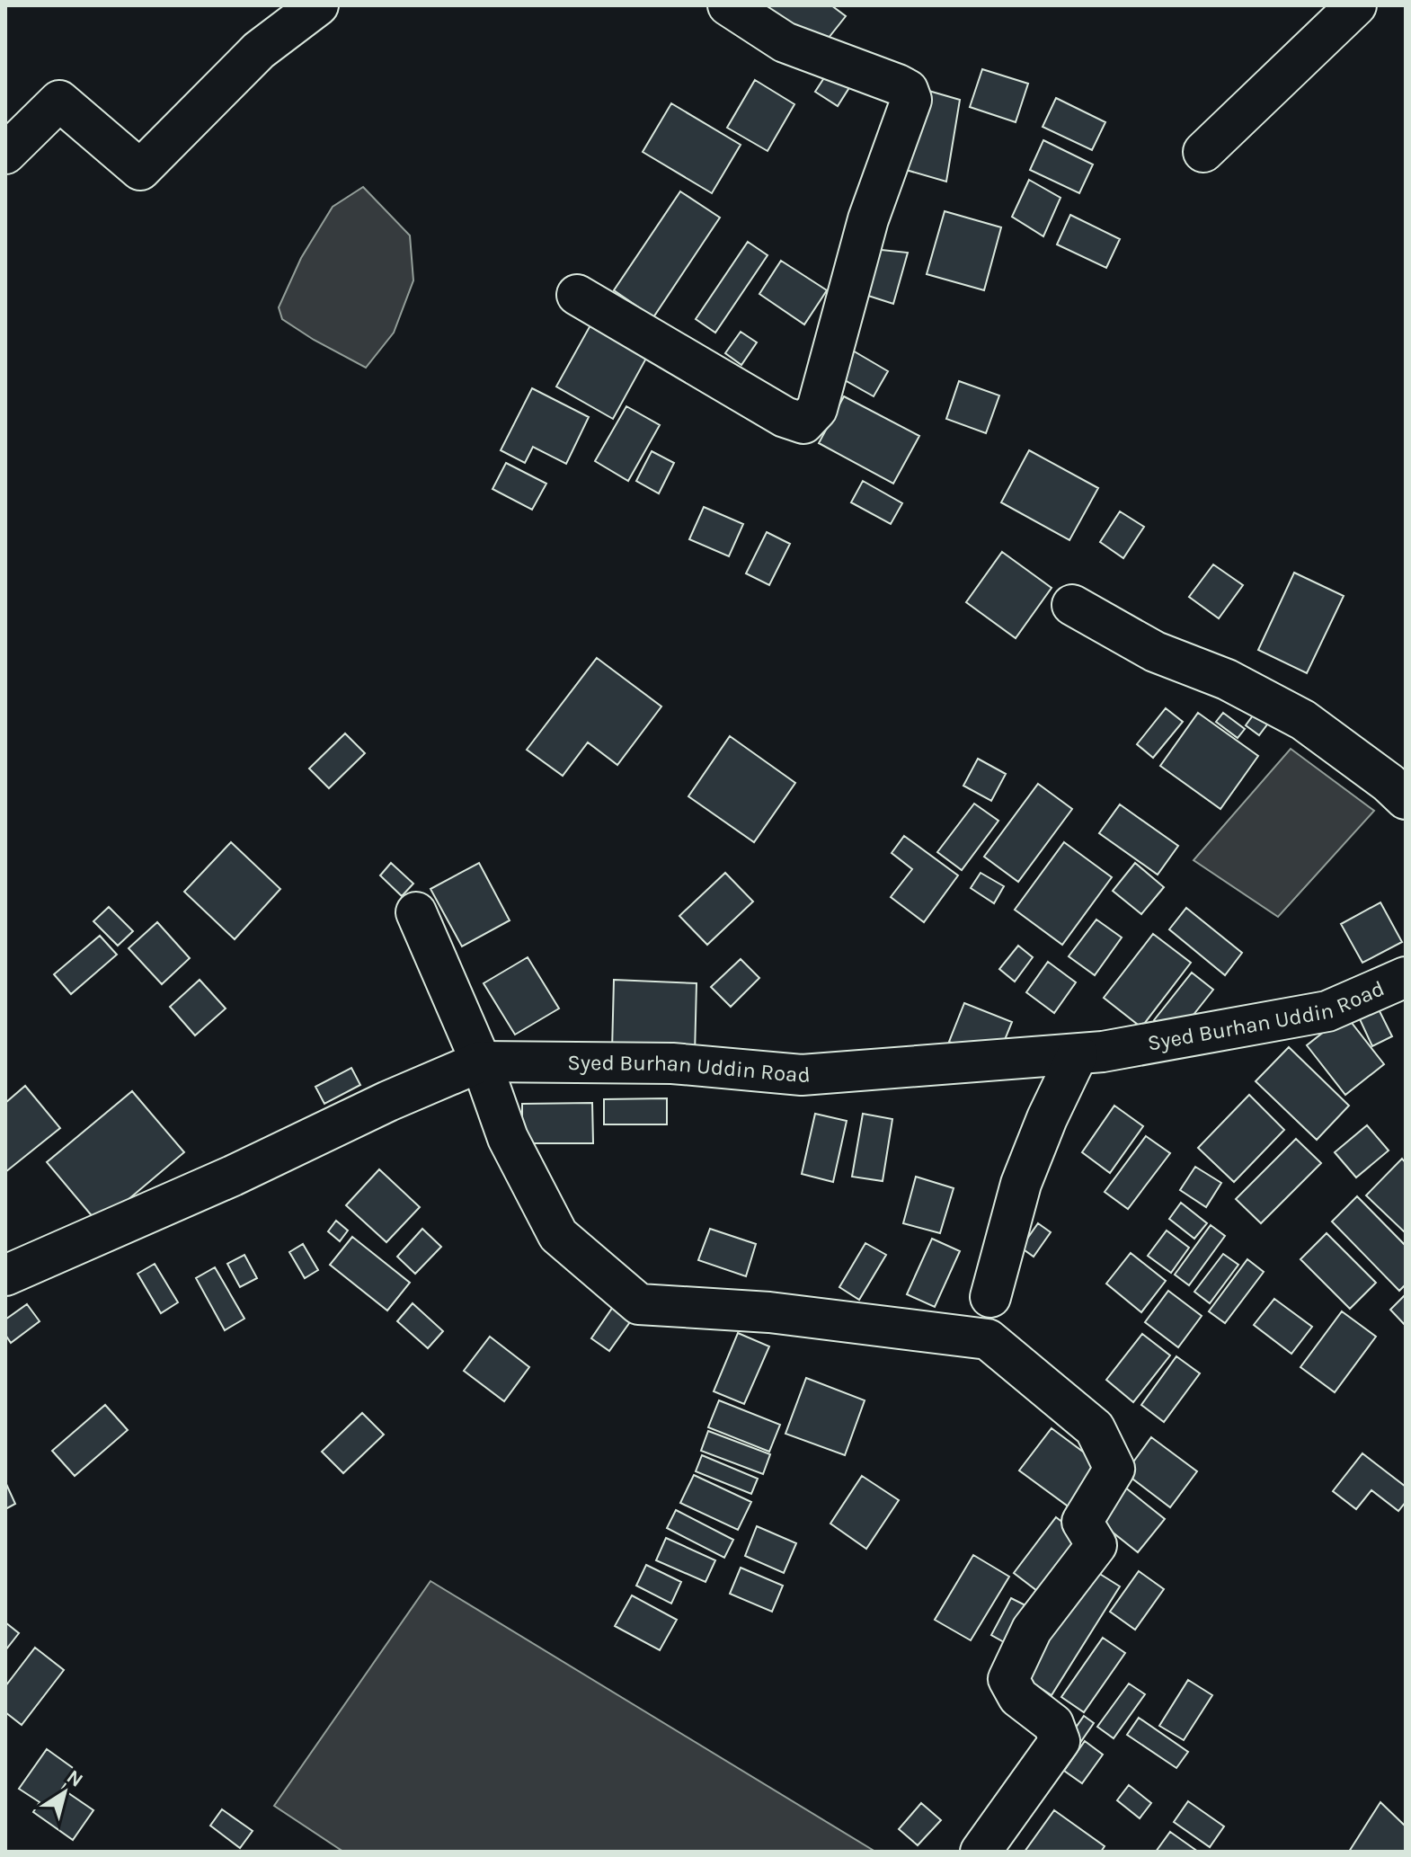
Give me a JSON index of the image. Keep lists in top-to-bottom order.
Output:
{
  "streets": {
    "street": ["Syed Burhan Uddin Road"]
  },
  "north": "top right"
}
